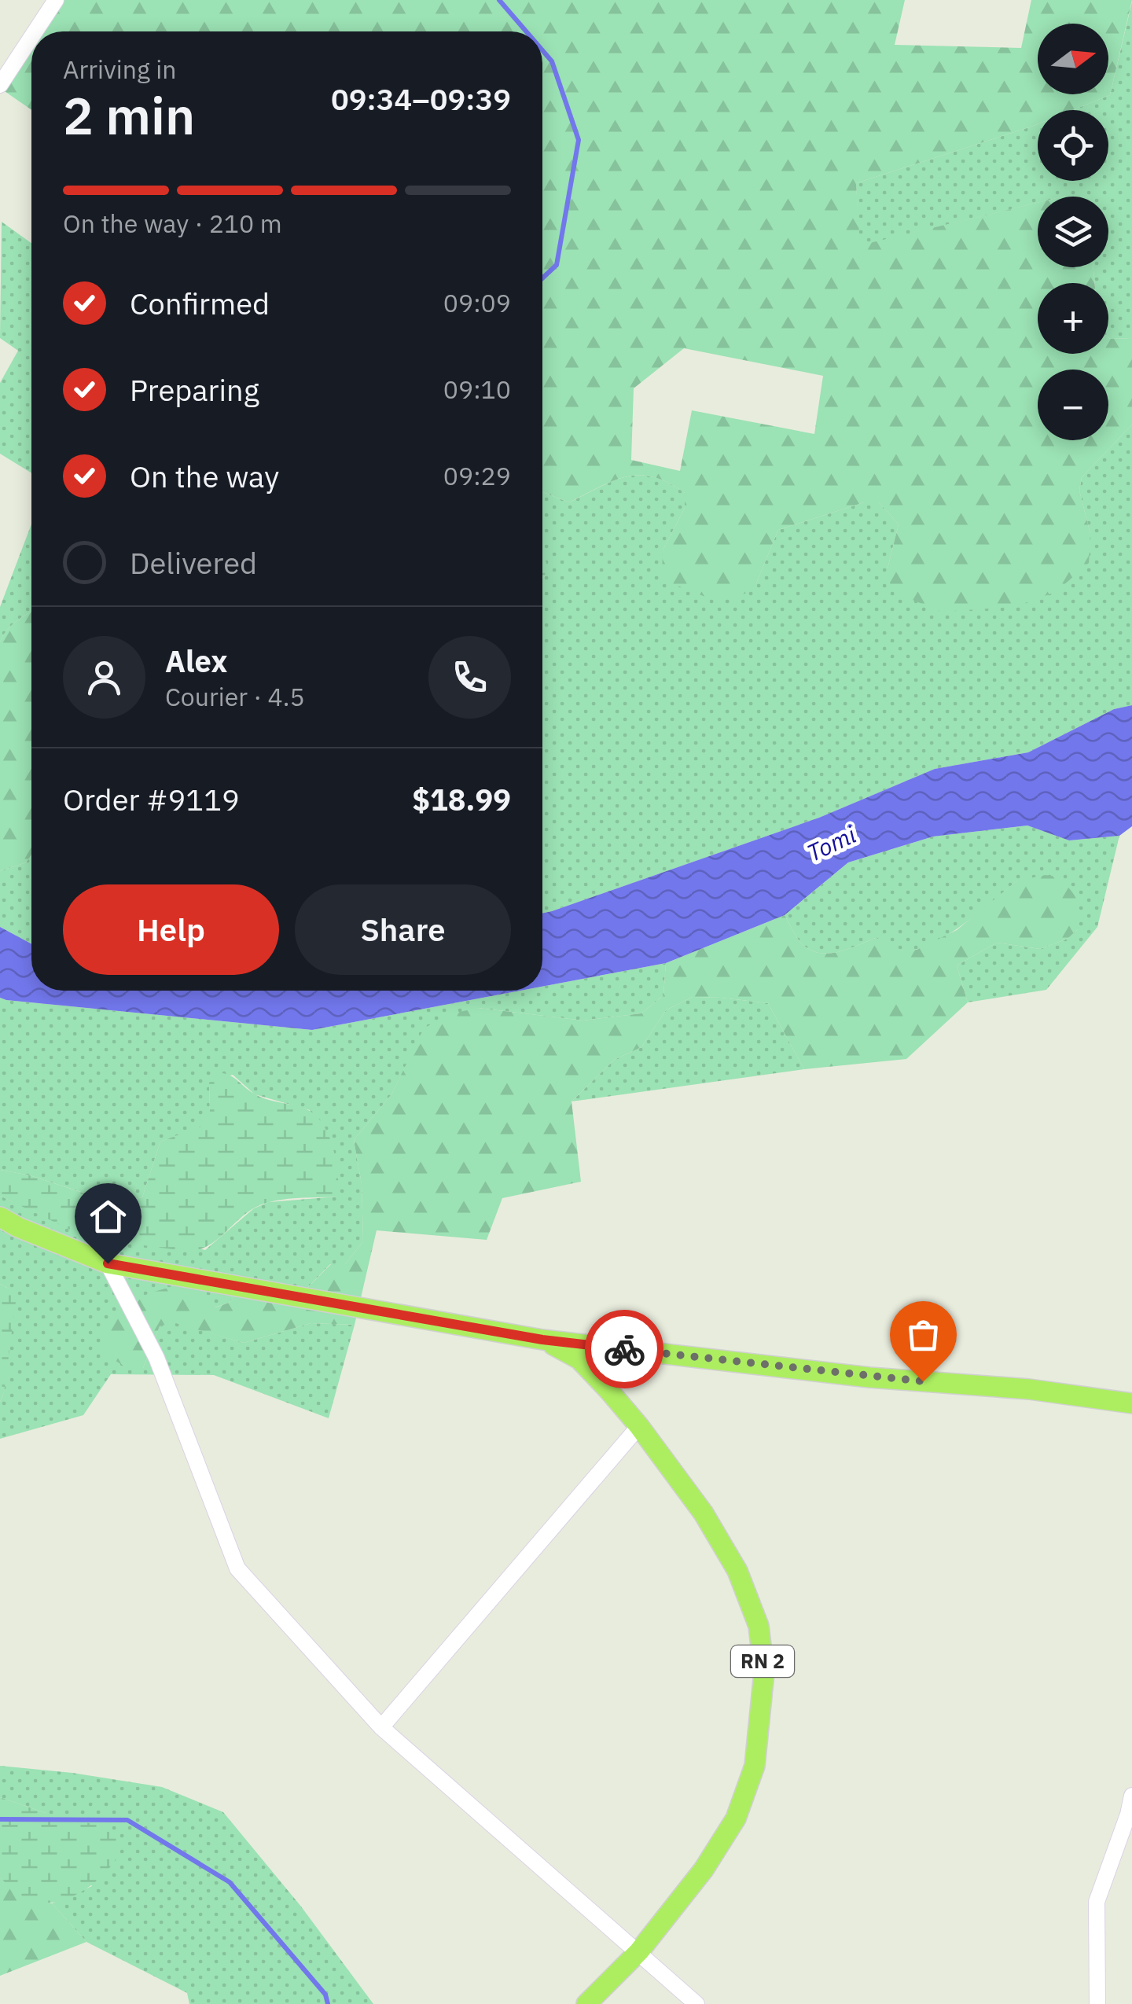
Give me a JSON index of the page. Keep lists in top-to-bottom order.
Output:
{
  "streets": {
    "main road": ["RN 2"]
  },
  "water": ["Tomi"],
  "north": "right",
  "page": {
    "map_buttons": ["+", "−"],
    "heading": ["2 min", "Arriving in", "09:34–09:39"],
    "panel": [
      "Alex",
      "Courier · 4.5",
      "Order #9119",
      "$18.99"
    ],
    "bar": "On the way · 210 m",
    "list": [
      ["Confirmed", "09:09"],
      ["Preparing", "09:10"],
      ["On the way", "09:29"],
      "Delivered"
    ],
    "buttons": ["Help", "Share"]
  }
}
